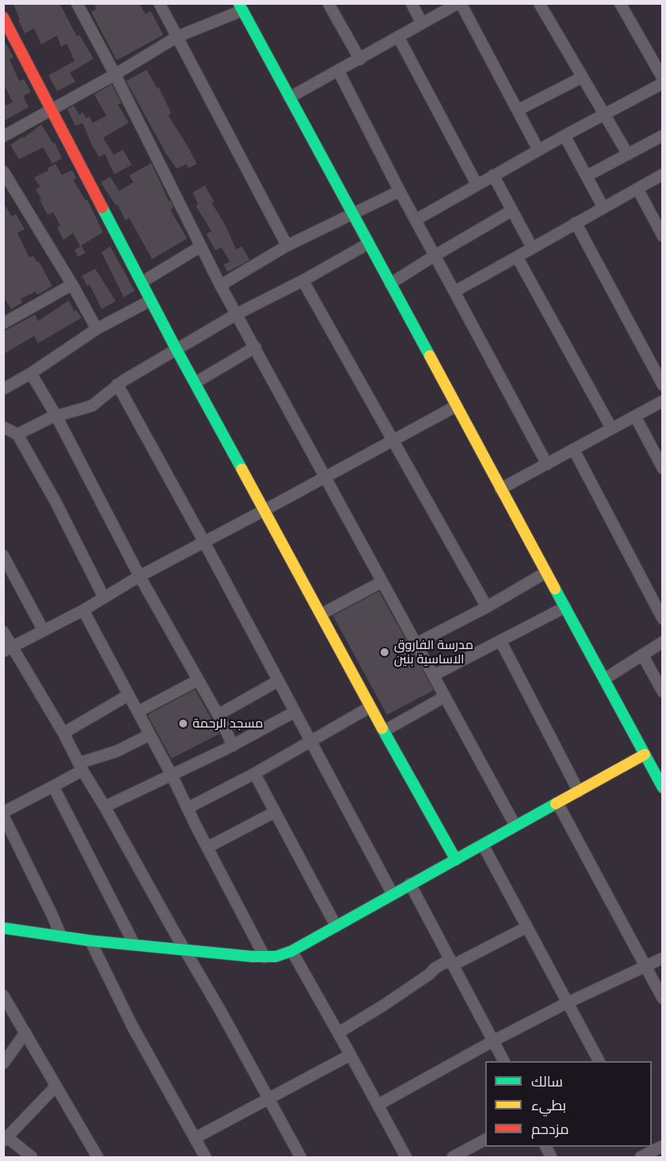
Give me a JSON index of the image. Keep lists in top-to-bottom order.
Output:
{
  "places": ["مدرسة الفاروق الاساسية بنين", "مسجد الرحمة"],
  "legend": ["سالك", "بطيء", "مزدحم"]
}
